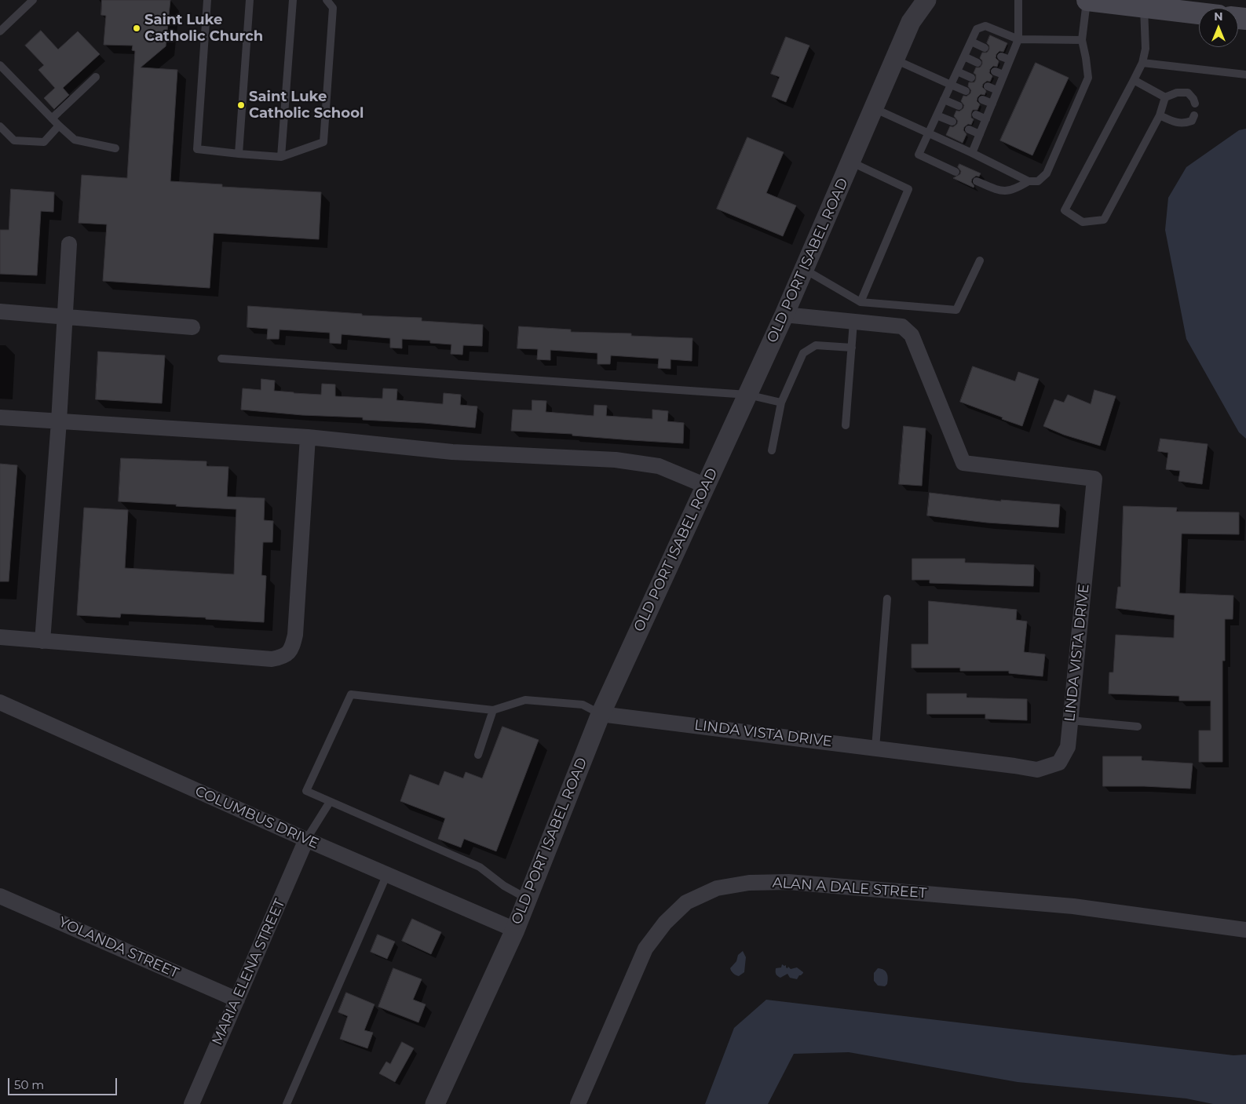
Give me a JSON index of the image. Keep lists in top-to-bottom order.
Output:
{
  "streets": {
    "street": [
      "OLD PORT ISABEL ROAD",
      "LINDA VISTA DRIVE",
      "COLUMBUS DRIVE",
      "ALAN A DALE STREET",
      "YOLANDA STREET",
      "MARIA ELENA STREET"
    ]
  },
  "crossings": [
    ["OLD PORT ISABEL ROAD", "LINDA VISTA DRIVE"],
    ["OLD PORT ISABEL ROAD", "COLUMBUS DRIVE"],
    ["COLUMBUS DRIVE", "MARIA ELENA STREET"],
    ["YOLANDA STREET", "MARIA ELENA STREET"]
  ],
  "places": ["Saint Luke Catholic Church", "Saint Luke Catholic School"],
  "scale_bar": "50 m",
  "north": "top"
}
